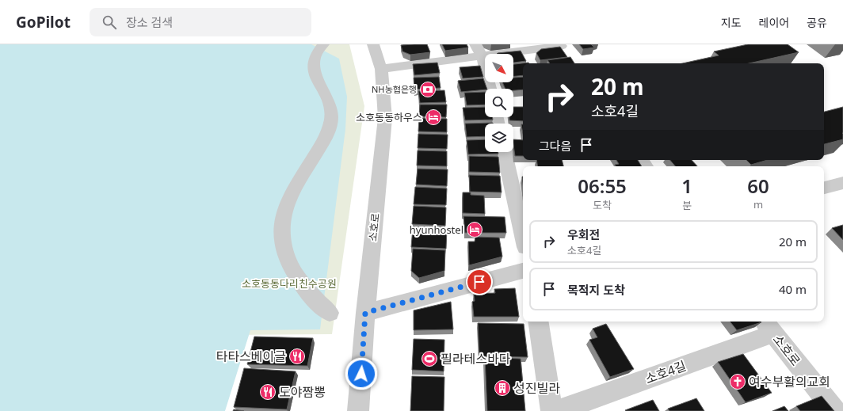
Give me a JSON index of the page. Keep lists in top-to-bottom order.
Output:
{
  "streets": {
    "street": ["소호로", "소호4길"]
  },
  "crossings": [
    ["소호로", "소호4길"]
  ],
  "parks": ["소호동동다리친수공원"],
  "places": {
    "bank": ["NH농협은행"],
    "hotel": ["소호동동하우스", "hyunhostel"],
    "restaurant": ["타타스베이글", "도야짬뽕"],
    "sports": ["필라테스바다"],
    "church": ["여수부활의교회"],
    "building": ["성진빌라"]
  },
  "north": "bottom right",
  "page": {
    "header": "GoPilot",
    "search": "장소 검색",
    "nav": ["지도", "레이어", "공유"],
    "turn": ["20 m", "소호4길"],
    "then": "그다음",
    "eta": [
      "06:55",
      "도착",
      "1",
      "분",
      "60",
      "m"
    ],
    "list": [
      {
        "name": "우회전",
        "note": "소호4길",
        "value": "20 m"
      },
      {
        "name": "목적지 도착",
        "value": "40 m"
      }
    ]
  }
}
